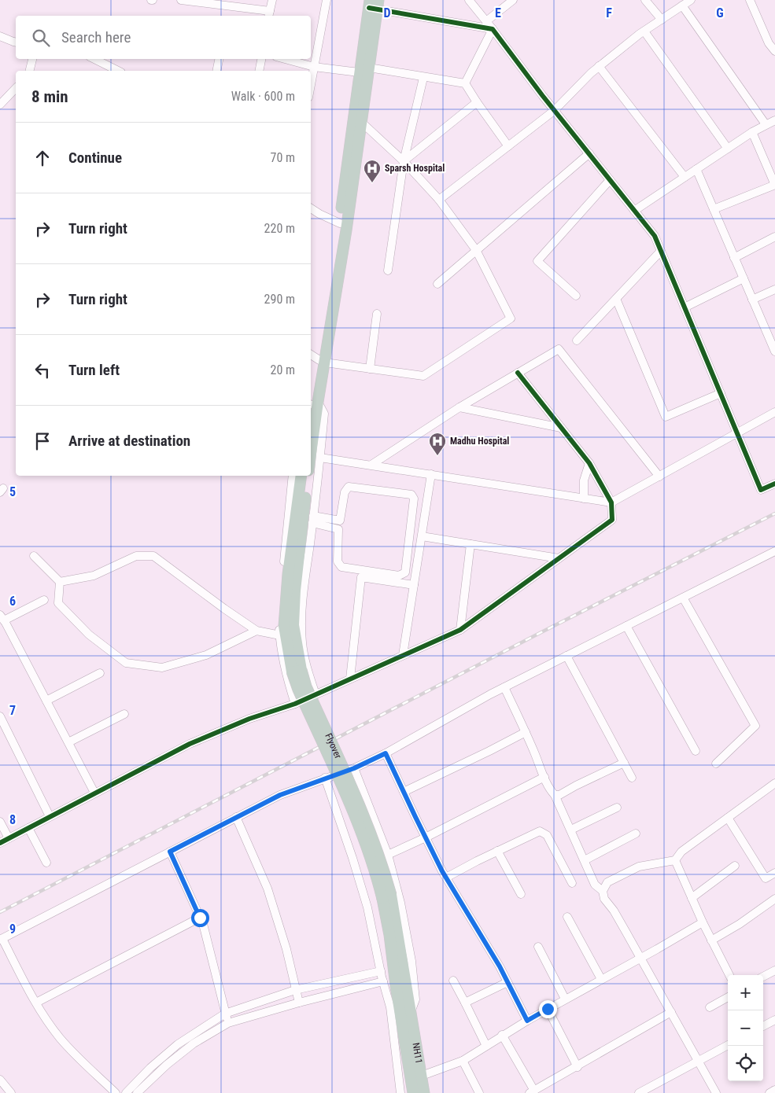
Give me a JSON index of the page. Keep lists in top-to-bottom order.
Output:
{
  "streets": {
    "highway": ["Flyover", "NH11"]
  },
  "crossings": [
    ["Flyover", "NH11"]
  ],
  "places": {
    "hospital": ["Sparsh Hospital", "Madhu Hospital"]
  },
  "page": {
    "search": "Search here",
    "heading": ["8 min", "Walk · 600 m"],
    "list": [
      ["Continue", "70 m"],
      ["Turn right", "220 m"],
      ["Turn right", "290 m"],
      ["Turn left", "20 m"],
      "Arrive at destination"
    ],
    "map_buttons": ["+", "−"]
  },
  "grid": {
    "columns": [
      "D",
      "E",
      "F",
      "G"
    ],
    "rows": [
      "5",
      "6",
      "7",
      "8",
      "9"
    ]
  }
}
